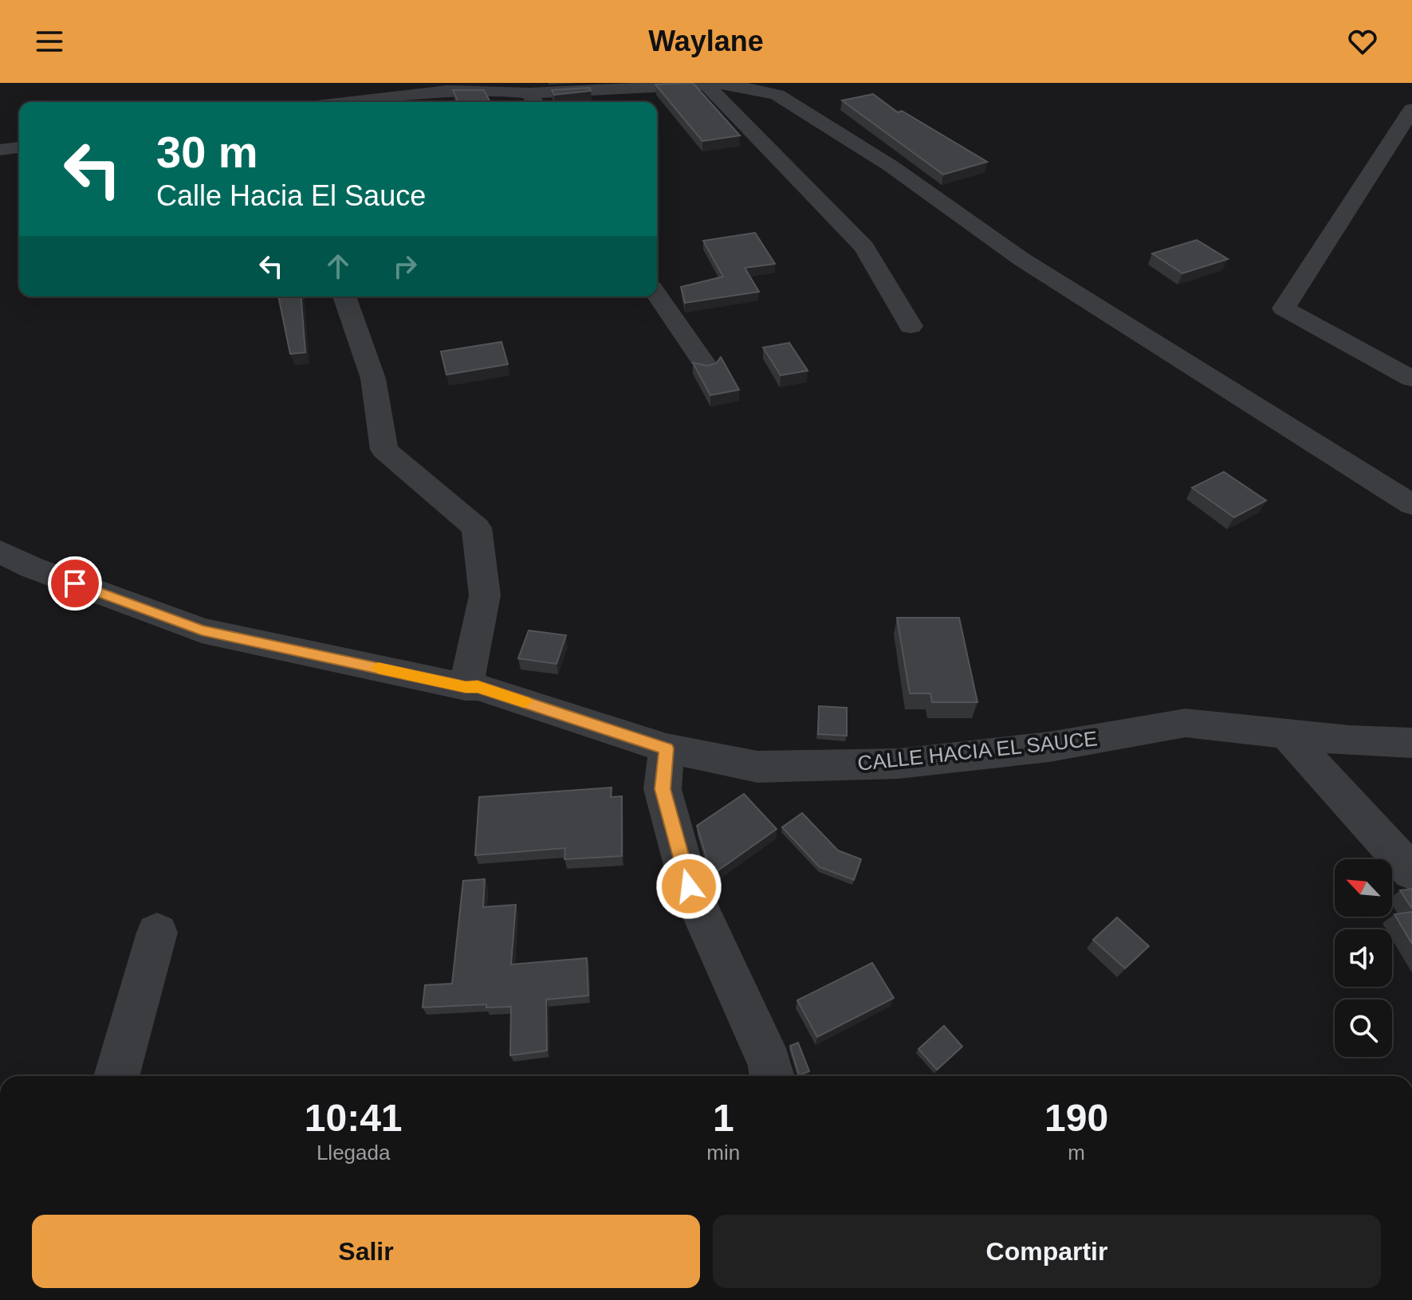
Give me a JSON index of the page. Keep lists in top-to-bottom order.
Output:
{
  "streets": {
    "street": ["CALLE HACIA EL SAUCE"]
  },
  "north": "top left",
  "page": {
    "header": "Waylane",
    "turn": ["30 m", "Calle Hacia El Sauce"],
    "eta": [
      "10:41",
      "Llegada",
      "1",
      "min",
      "190",
      "m"
    ],
    "buttons": ["Salir", "Compartir"]
  }
}
